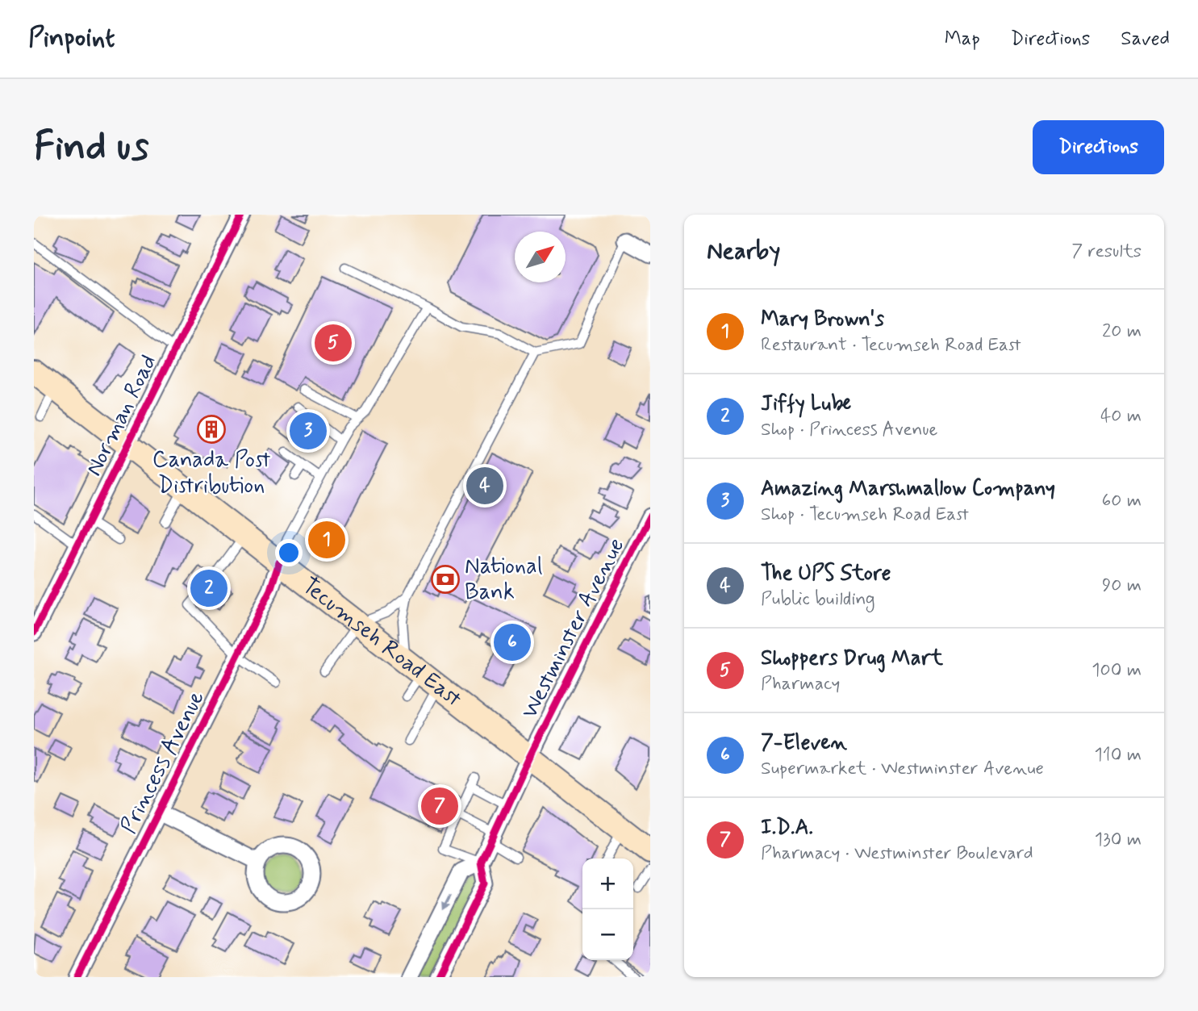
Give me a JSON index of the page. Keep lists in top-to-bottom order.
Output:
{
  "streets": {
    "main road": ["Tecumseh Road East"],
    "street": ["Norman Road", "Westminster Avenue", "Princess Avenue"]
  },
  "crossings": [
    ["Norman Road", "Tecumseh Road East"],
    ["Westminster Avenue", "Tecumseh Road East"],
    ["Tecumseh Road East", "Princess Avenue"]
  ],
  "places": {
    "building": ["Canada Post Distribution"],
    "bank": ["National Bank"]
  },
  "north": "top right",
  "page": {
    "header": "Pinpoint",
    "nav": ["Map", "Directions", "Saved"],
    "buttons": "Directions",
    "title": "Find us",
    "heading": ["Nearby", "7 results"],
    "list": [
      {
        "mark": "1",
        "name": "Mary Brown's",
        "note": "Restaurant · Tecumseh Road East",
        "value": "20 m"
      },
      {
        "mark": "2",
        "name": "Jiffy Lube",
        "note": "Shop · Princess Avenue",
        "value": "40 m"
      },
      {
        "mark": "3",
        "name": "Amazing Marshmallow Company",
        "note": "Shop · Tecumseh Road East",
        "value": "60 m"
      },
      {
        "mark": "4",
        "name": "The UPS Store",
        "note": "Public building",
        "value": "90 m"
      },
      {
        "mark": "5",
        "name": "Shoppers Drug Mart",
        "note": "Pharmacy",
        "value": "100 m"
      },
      {
        "mark": "6",
        "name": "7-Eleven",
        "note": "Supermarket · Westminster Avenue",
        "value": "110 m"
      },
      {
        "mark": "7",
        "name": "I.D.A.",
        "note": "Pharmacy · Westminster Boulevard",
        "value": "130 m"
      }
    ],
    "pins": [
      "5",
      "3",
      "4",
      "1",
      "2",
      "6",
      "7"
    ],
    "map_buttons": ["+", "−"]
  }
}
